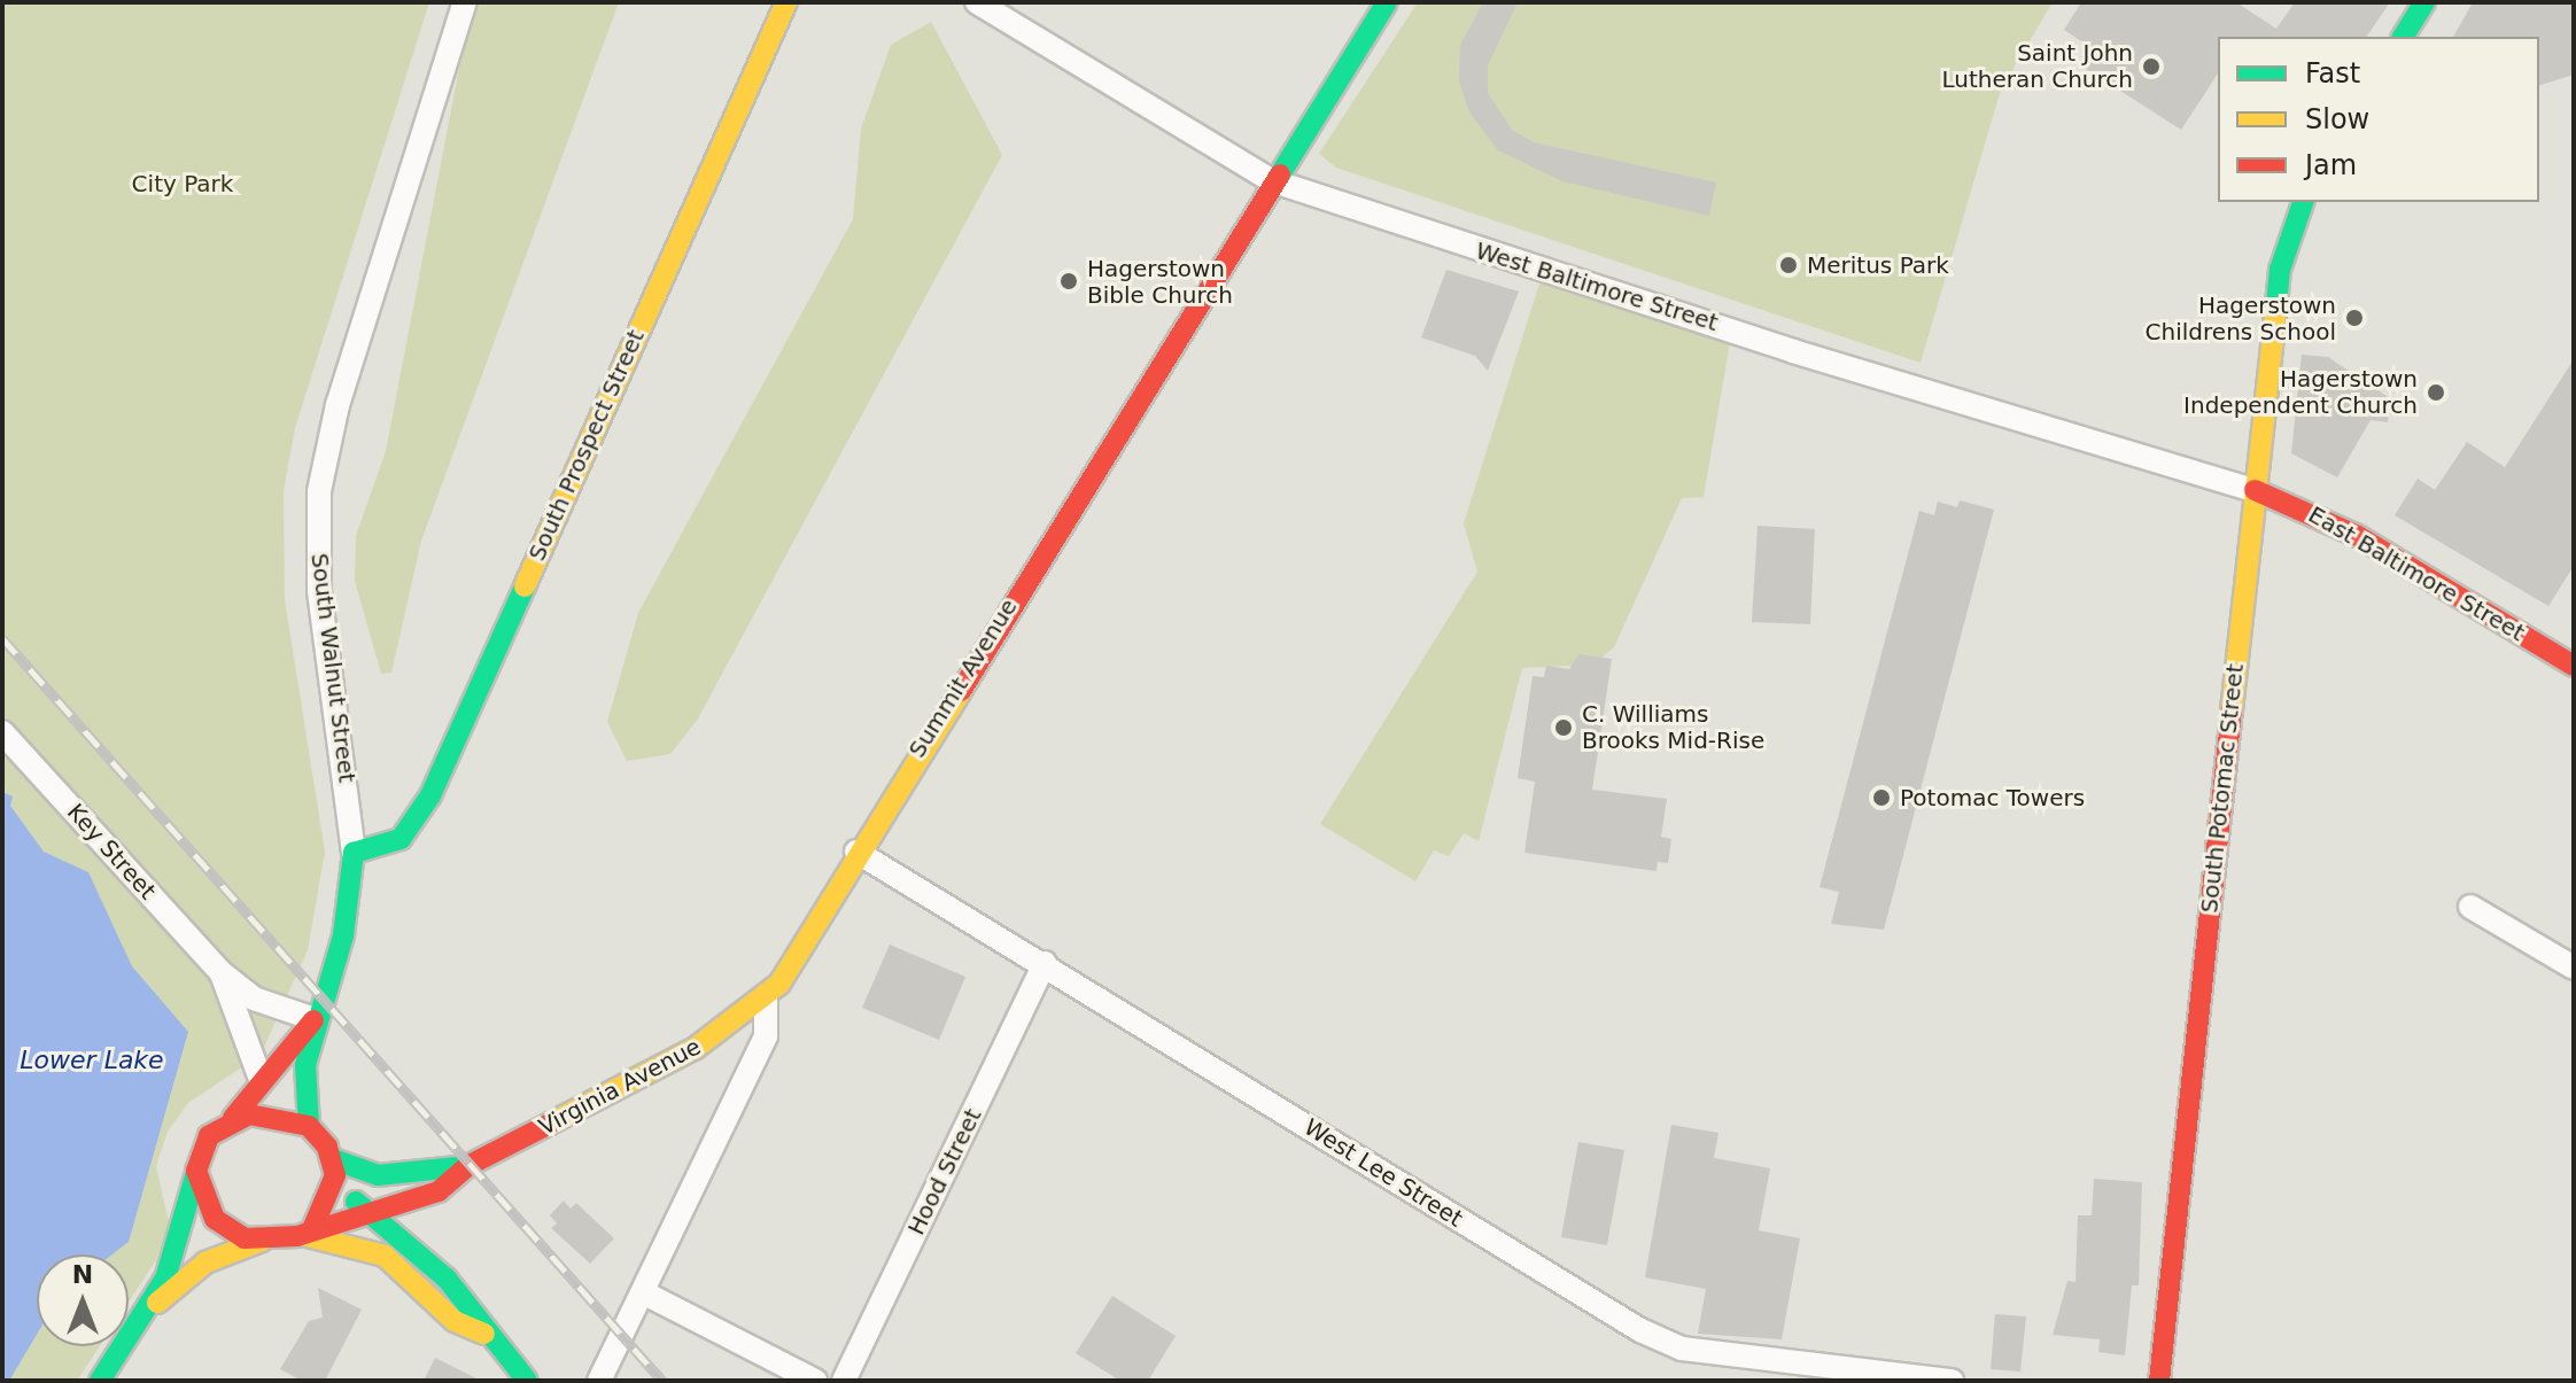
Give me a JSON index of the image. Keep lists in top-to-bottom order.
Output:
{
  "streets": {
    "main road": [
      "South Prospect Street",
      "East Baltimore Street",
      "South Walnut Street",
      "Summit Avenue",
      "South Potomac Street",
      "Virginia Avenue"
    ],
    "street": [
      "West Baltimore Street",
      "Key Street",
      "Hood Street",
      "West Lee Street"
    ]
  },
  "crossings": [
    ["West Baltimore Street", "East Baltimore Street"],
    ["West Baltimore Street", "Summit Avenue"],
    ["West Baltimore Street", "South Potomac Street"],
    ["South Prospect Street", "South Walnut Street"],
    ["East Baltimore Street", "South Potomac Street"],
    ["South Walnut Street", "Key Street"],
    ["South Walnut Street", "Virginia Avenue"],
    ["Summit Avenue", "Virginia Avenue"],
    ["Summit Avenue", "West Lee Street"],
    ["Hood Street", "West Lee Street"]
  ],
  "water": ["Lower Lake"],
  "parks": ["City Park"],
  "places": [
    "Saint John Lutheran Church",
    "Meritus Park",
    "Hagerstown Bible Church",
    "Hagerstown Childrens School",
    "Hagerstown Independent Church",
    "C. Williams Brooks Mid‐Rise",
    "Potomac Towers"
  ],
  "legend": ["Fast", "Slow", "Jam"],
  "north": "top"
}
